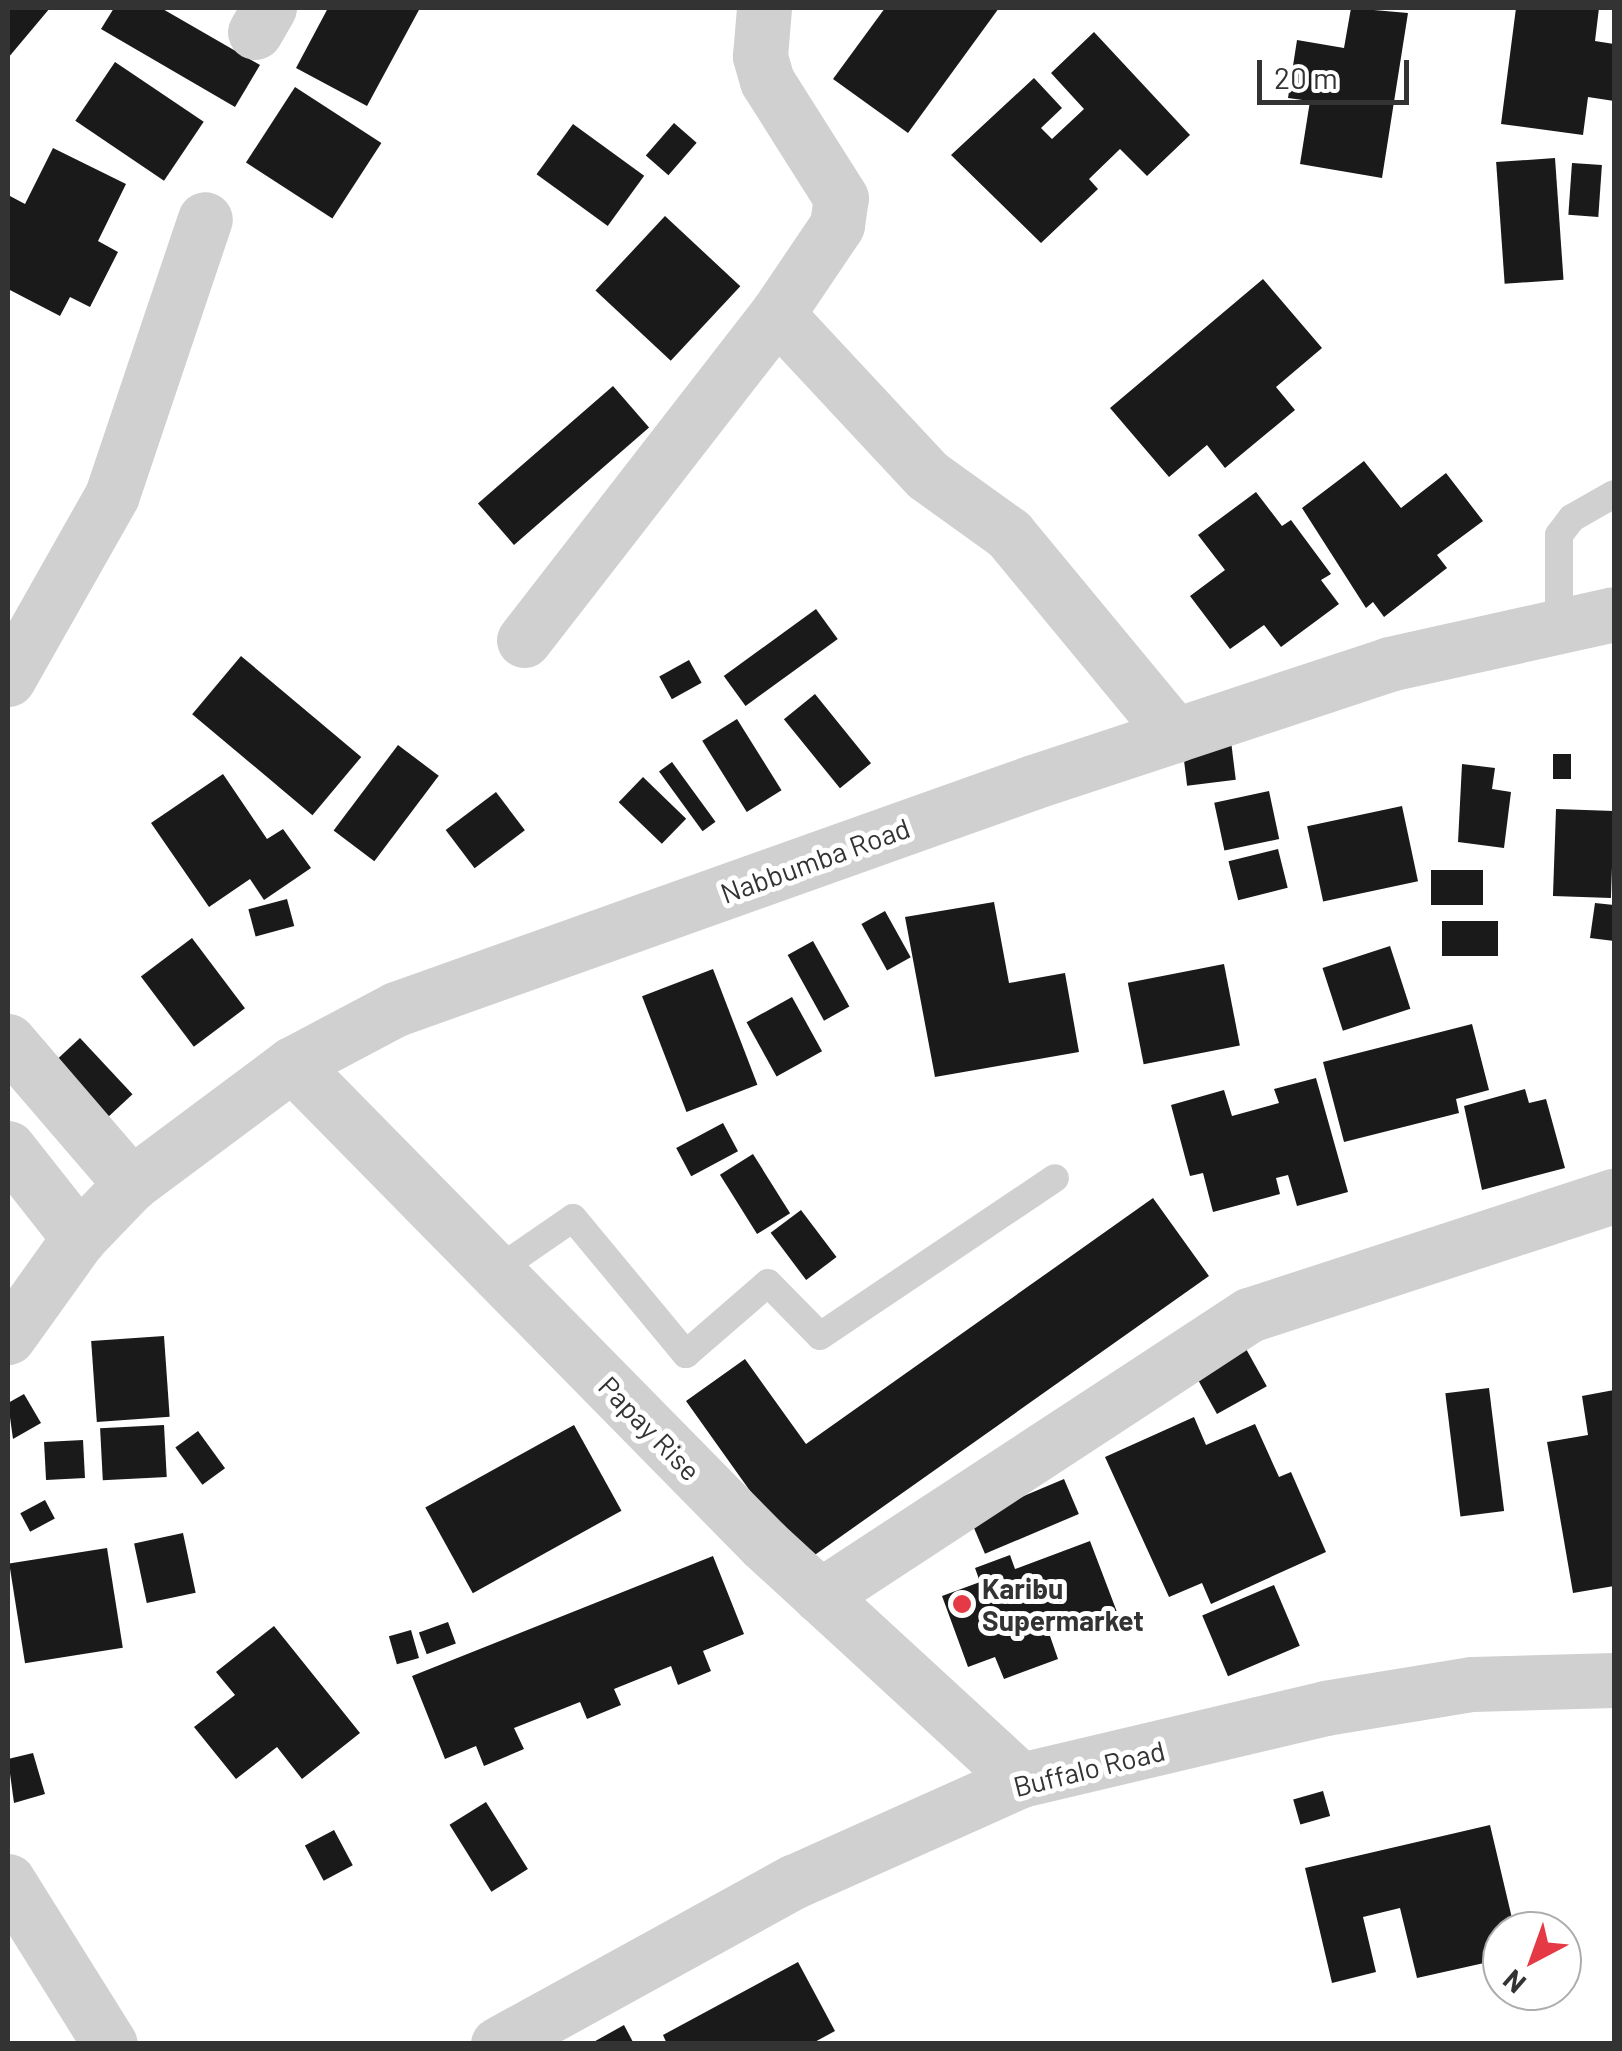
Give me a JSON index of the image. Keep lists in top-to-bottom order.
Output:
{
  "streets": {
    "street": ["Nabbumba Road", "Papay Rise", "Buffalo Road"]
  },
  "crossings": [
    ["Nabbumba Road", "Papay Rise"],
    ["Papay Rise", "Buffalo Road"]
  ],
  "places": ["Karibu Supermarket"],
  "scale_bar": "20 m",
  "north": "bottom left"
}
